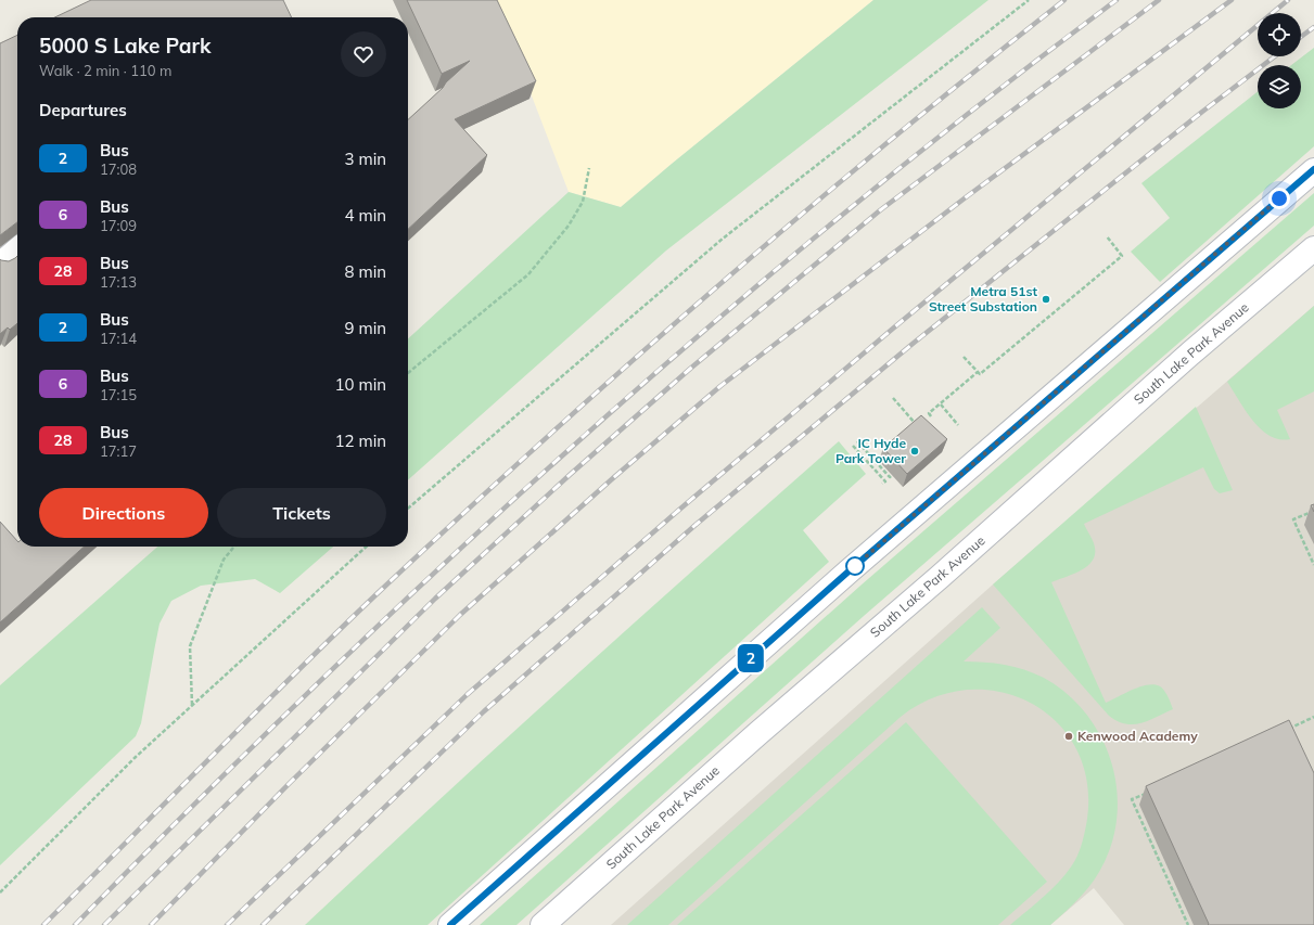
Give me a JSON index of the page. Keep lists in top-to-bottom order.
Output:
{
  "streets": {
    "street": ["South Lake Park Avenue"]
  },
  "places": ["Metra 51st Street Substation", "IC Hyde Park Tower", "Kenwood Academy"],
  "lines": ["bus line 2"],
  "page": {
    "on_map": "2",
    "heading": [
      ["5000 S Lake Park", "Walk · 2 min · 110 m"],
      "Departures"
    ],
    "list": [
      {
        "mark": "2",
        "name": "Bus",
        "note": "17:08",
        "value": "3 min"
      },
      {
        "mark": "6",
        "name": "Bus",
        "note": "17:09",
        "value": "4 min"
      },
      {
        "mark": "28",
        "name": "Bus",
        "note": "17:13",
        "value": "8 min"
      },
      {
        "mark": "2",
        "name": "Bus",
        "note": "17:14",
        "value": "9 min"
      },
      {
        "mark": "6",
        "name": "Bus",
        "note": "17:15",
        "value": "10 min"
      },
      {
        "mark": "28",
        "name": "Bus",
        "note": "17:17",
        "value": "12 min"
      }
    ],
    "buttons": ["Directions", "Tickets"]
  }
}
